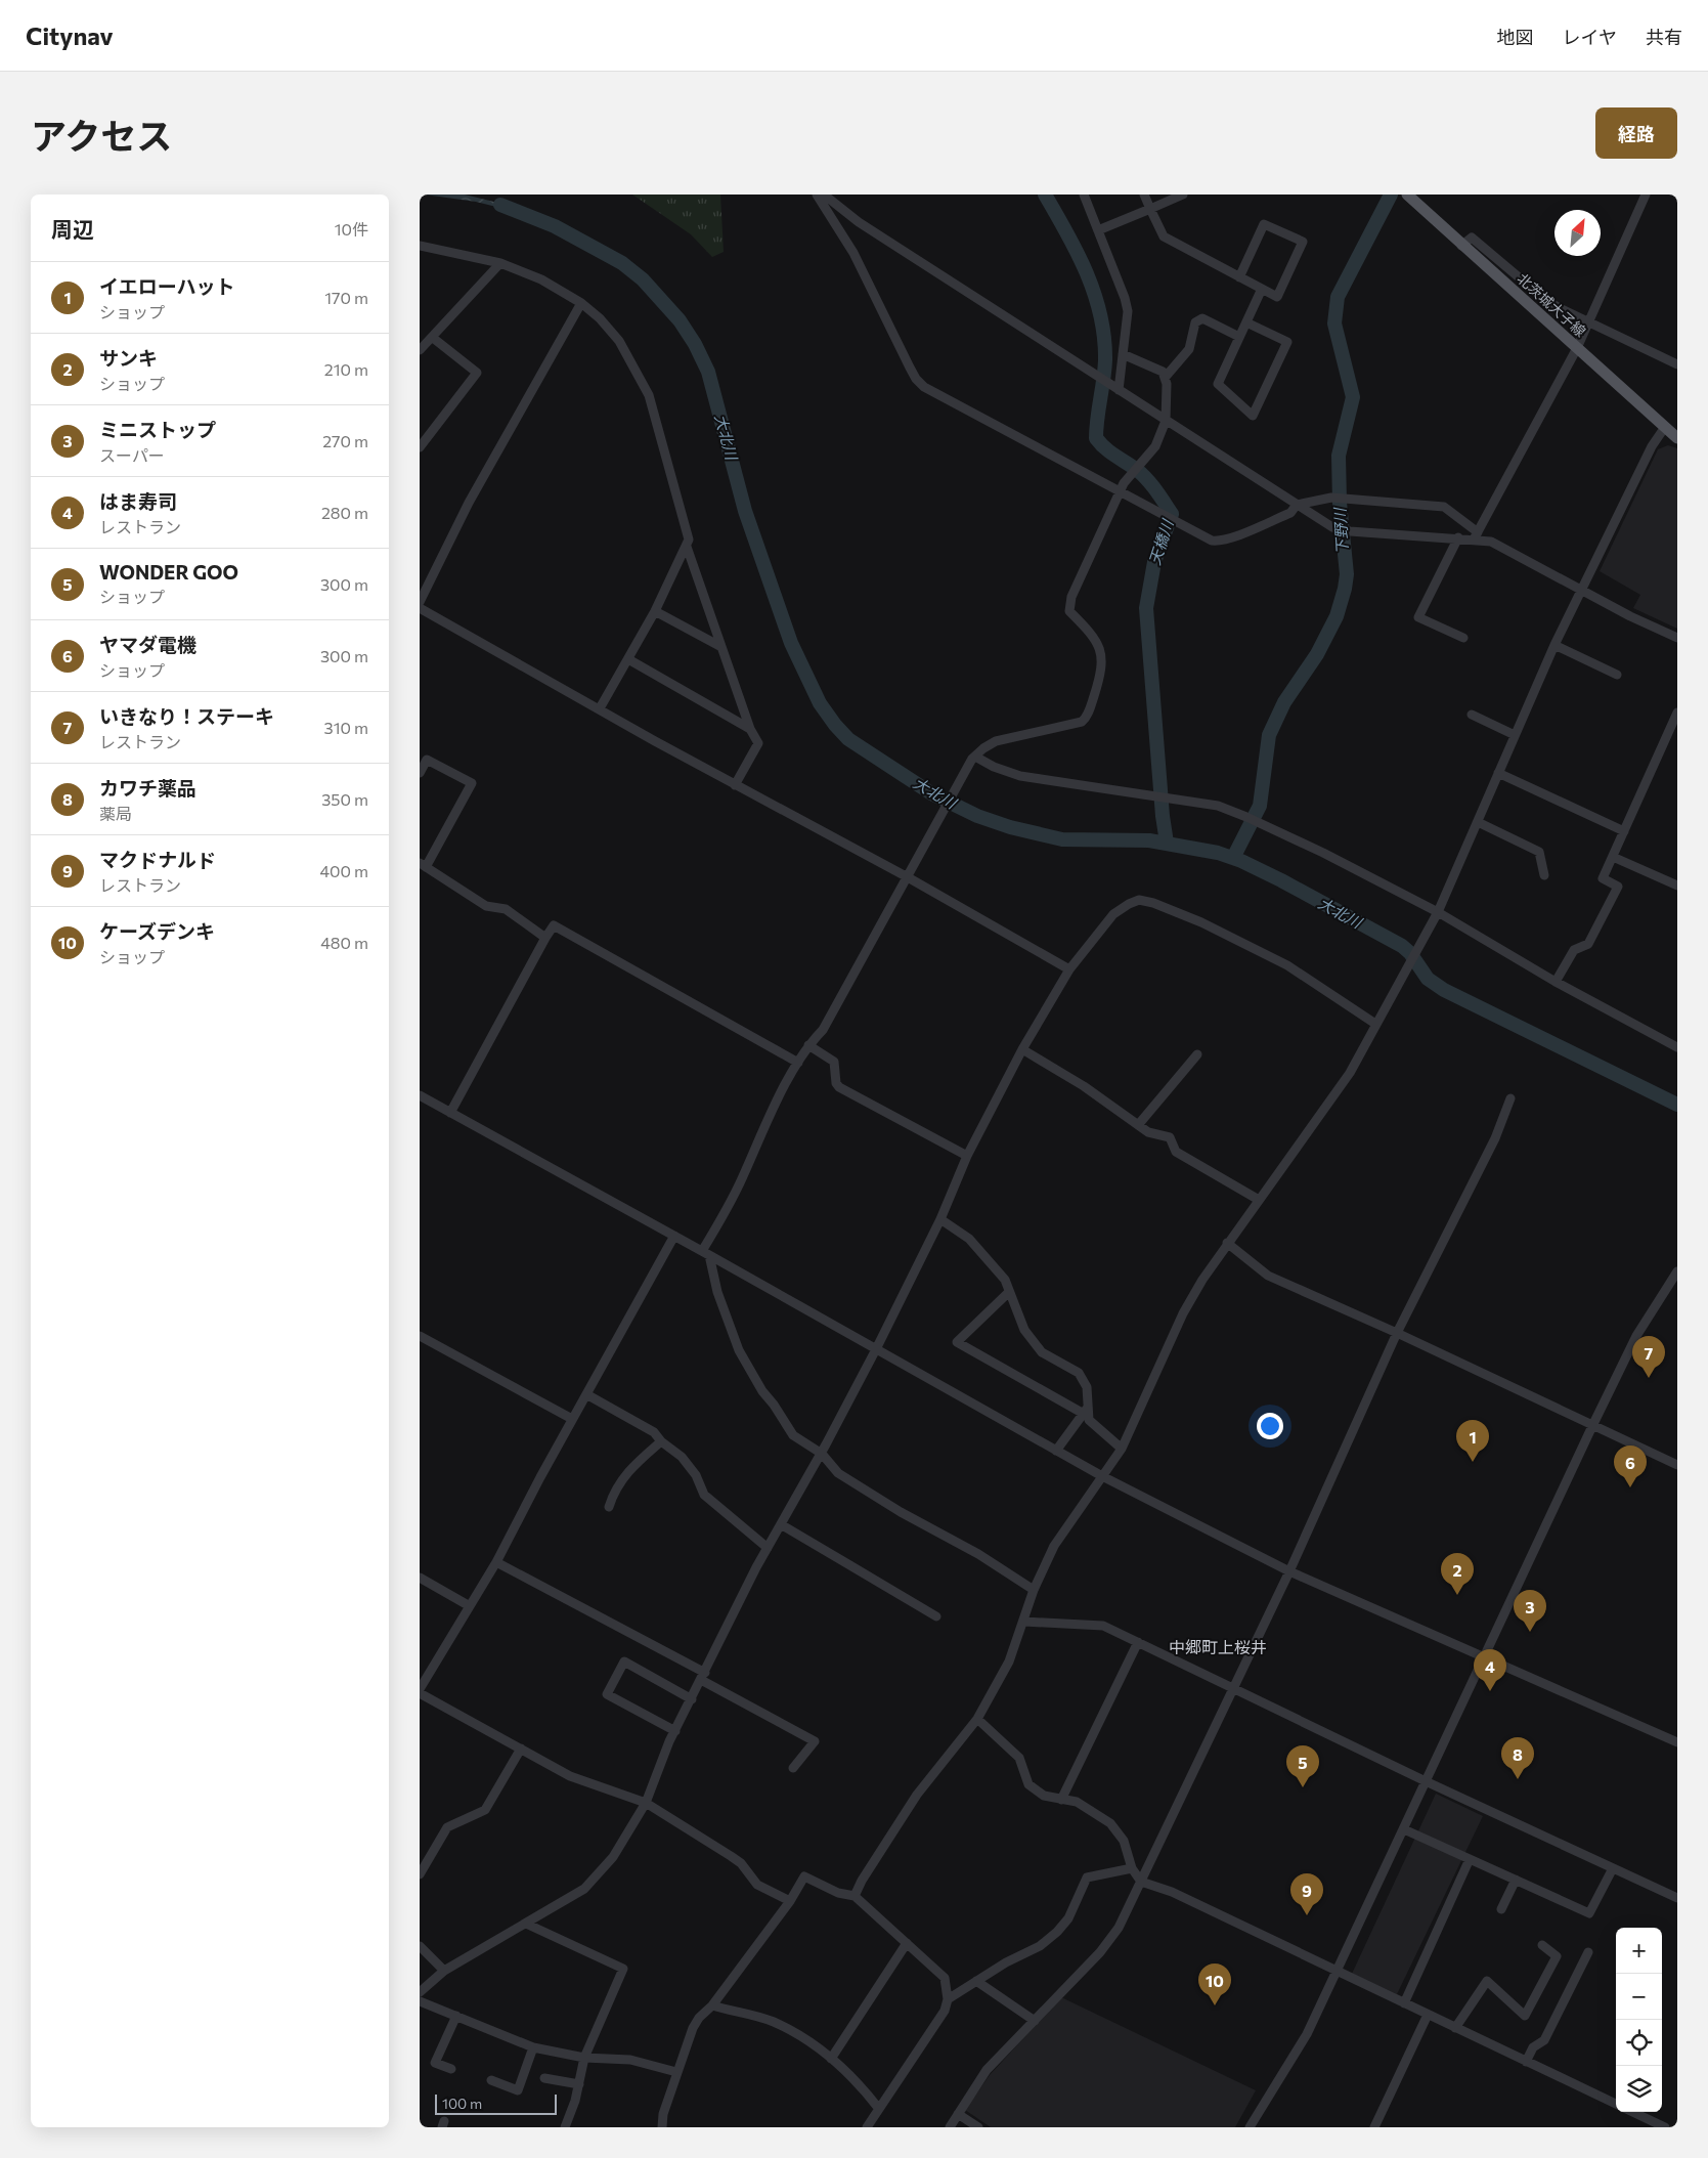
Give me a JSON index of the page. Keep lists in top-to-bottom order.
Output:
{
  "streets": {
    "main road": ["北茨城大子線"]
  },
  "districts": ["中郷町上桜井"],
  "water": ["大北川", "下野川", "天橋川"],
  "scale_bar": "100 m",
  "north": "top right",
  "page": {
    "header": "Citynav",
    "nav": ["地図", "レイヤ", "共有"],
    "title": "アクセス",
    "buttons": "経路",
    "heading": ["周辺", "10件"],
    "list": [
      {
        "mark": "1",
        "name": "イエローハット",
        "note": "ショップ",
        "value": "170 m"
      },
      {
        "mark": "2",
        "name": "サンキ",
        "note": "ショップ",
        "value": "210 m"
      },
      {
        "mark": "3",
        "name": "ミニストップ",
        "note": "スーパー",
        "value": "270 m"
      },
      {
        "mark": "4",
        "name": "はま寿司",
        "note": "レストラン",
        "value": "280 m"
      },
      {
        "mark": "5",
        "name": "WONDER GOO",
        "note": "ショップ",
        "value": "300 m"
      },
      {
        "mark": "6",
        "name": "ヤマダ電機",
        "note": "ショップ",
        "value": "300 m"
      },
      {
        "mark": "7",
        "name": "いきなり！ステーキ",
        "note": "レストラン",
        "value": "310 m"
      },
      {
        "mark": "8",
        "name": "カワチ薬品",
        "note": "薬局",
        "value": "350 m"
      },
      {
        "mark": "9",
        "name": "マクドナルド",
        "note": "レストラン",
        "value": "400 m"
      },
      {
        "mark": "10",
        "name": "ケーズデンキ",
        "note": "ショップ",
        "value": "480 m"
      }
    ],
    "pins": [
      "7",
      "1",
      "6",
      "2",
      "3",
      "4",
      "8",
      "5",
      "9",
      "10"
    ],
    "map_buttons": ["+", "−"],
    "scale": "100 m"
  }
}
